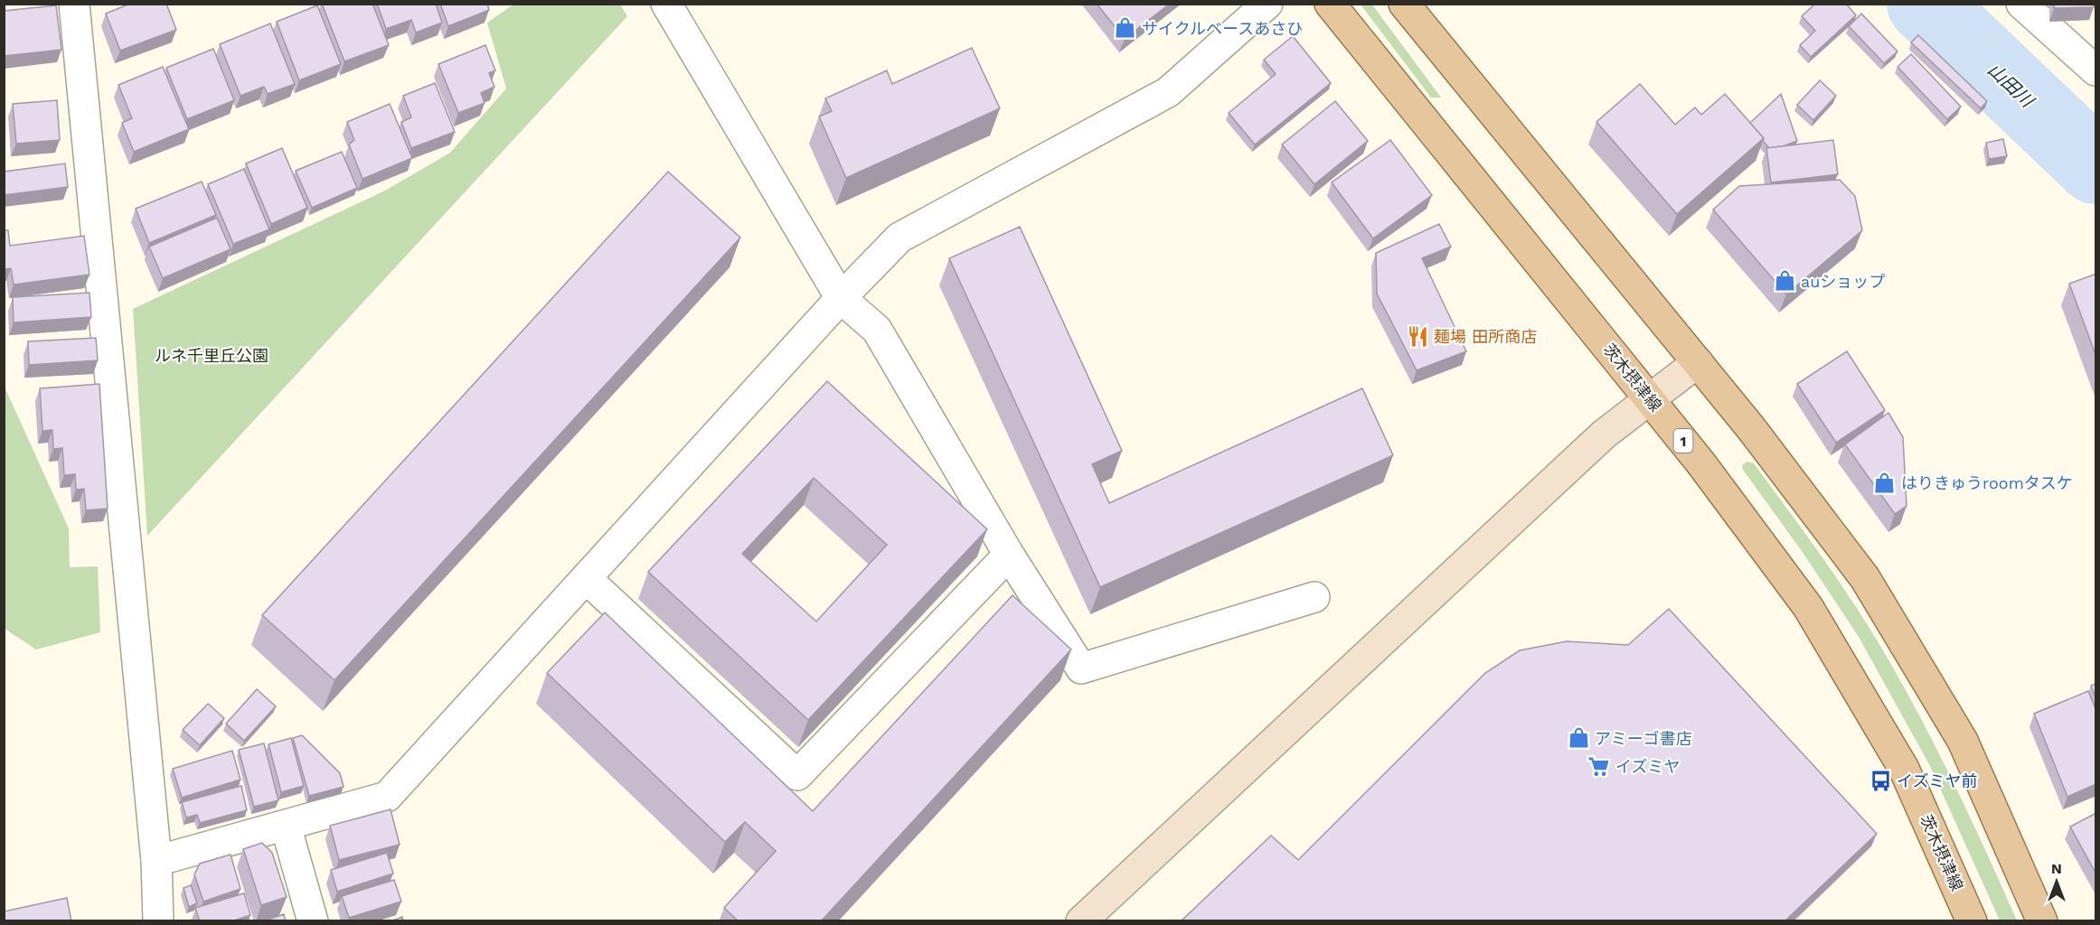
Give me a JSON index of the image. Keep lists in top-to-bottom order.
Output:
{
  "streets": {
    "main road": ["茨木摂津線", "1"]
  },
  "water": ["山田川"],
  "parks": ["ルネ千里丘公園"],
  "places": {
    "shop": [
      "サイクルベースあさひ",
      "auショップ",
      "はりきゅうroomタスケ",
      "アミーゴ書店"
    ],
    "restaurant": ["麺場 田所商店"],
    "supermarket": ["イズミヤ"],
    "bus stop": ["イズミヤ前"]
  },
  "north": "top"
}
